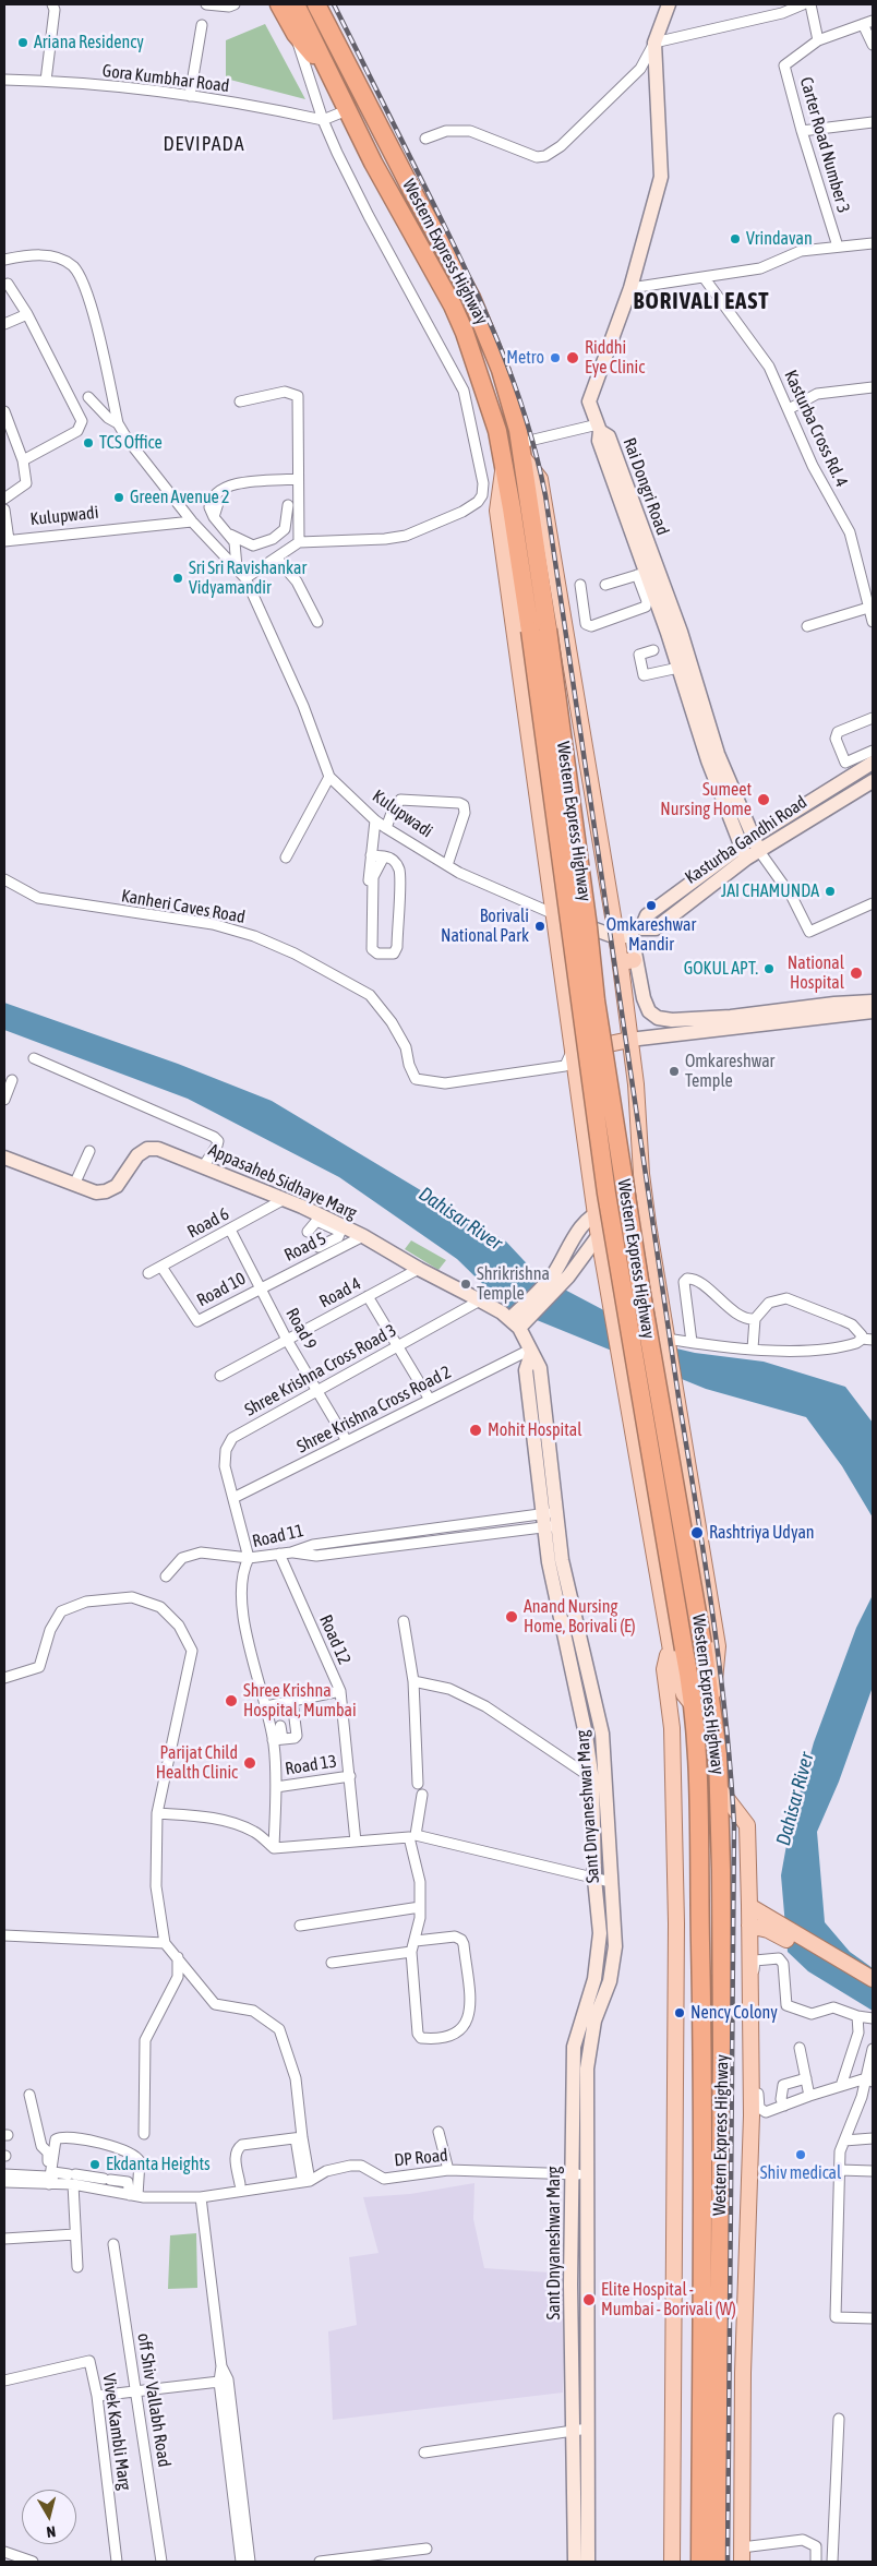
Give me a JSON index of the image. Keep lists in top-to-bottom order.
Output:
{
  "streets": {
    "highway": ["Western Express Highway"],
    "street": [
      "Gora Kumbhar Road",
      "Carter Road Number 3",
      "Kasturba Cross Rd. 4",
      "Kulupwadi",
      "Kasturba Gandhi Road",
      "Kanheri Caves Road",
      "Appasaheb Sidhaye Marg",
      "Road 6",
      "Road 5",
      "Road 10",
      "Road 4",
      "Road 9",
      "Shree Krishna Cross Road 3",
      "Shree Krishna Cross Road 2",
      "Road 11",
      "Road 12",
      "Road 13",
      "Sant Dnyaneshwar Marg",
      "DP Road",
      "off Shiv Vallabh Road",
      "Vivek Kambli Marg"
    ]
  },
  "crossings": [
    ["Kulupwadi", "Kasturba Gandhi Road"],
    ["Appasaheb Sidhaye Marg", "Road 6"],
    ["Appasaheb Sidhaye Marg", "Road 5"],
    ["Appasaheb Sidhaye Marg", "Road 4"],
    ["Appasaheb Sidhaye Marg", "Shree Krishna Cross Road 3"],
    ["Road 6", "Road 10"],
    ["Road 6", "Road 9"],
    ["Road 5", "Road 10"],
    ["Road 5", "Road 9"],
    ["Road 10", "Road 9"],
    ["Road 4", "Road 9"],
    ["Road 9", "Shree Krishna Cross Road 3"],
    ["Road 9", "Shree Krishna Cross Road 2"],
    ["Shree Krishna Cross Road 3", "Shree Krishna Cross Road 2"],
    ["Shree Krishna Cross Road 3", "Road 11"],
    ["Shree Krishna Cross Road 2", "Sant Dnyaneshwar Marg"],
    ["Road 11", "Road 12"],
    ["Road 11", "Road 13"],
    ["Road 11", "Sant Dnyaneshwar Marg"],
    ["Road 12", "Road 13"],
    ["Sant Dnyaneshwar Marg", "DP Road"]
  ],
  "districts": ["DEVIPADA", "BORIVALI EAST"],
  "water": ["Dahisar River"],
  "places": [
    "Ariana Residency",
    "Vrindavan",
    "Metro",
    "Riddhi Eye Clinic",
    "TCS Office",
    "Green Avenue 2",
    "Sri Sri Ravishankar Vidyamandir",
    "Sumeet Nursing Home",
    "JAI CHAMUNDA",
    "Omkareshwar Mandir",
    "Borivali National Park",
    "GOKUL APT.",
    "National Hospital",
    "Omkareshwar Temple",
    "Shrikrishna Temple",
    "Mohit Hospital",
    "Rashtriya Udyan",
    "Anand Nursing Home, Borivali (E)",
    "Shree Krishna Hospital, Mumbai",
    "Parijat Child Health Clinic",
    "Nency Colony",
    "Shiv medical",
    "Ekdanta Heights",
    "Elite Hospital - Mumbai - Borivali (W)"
  ],
  "north": "bottom"
}
